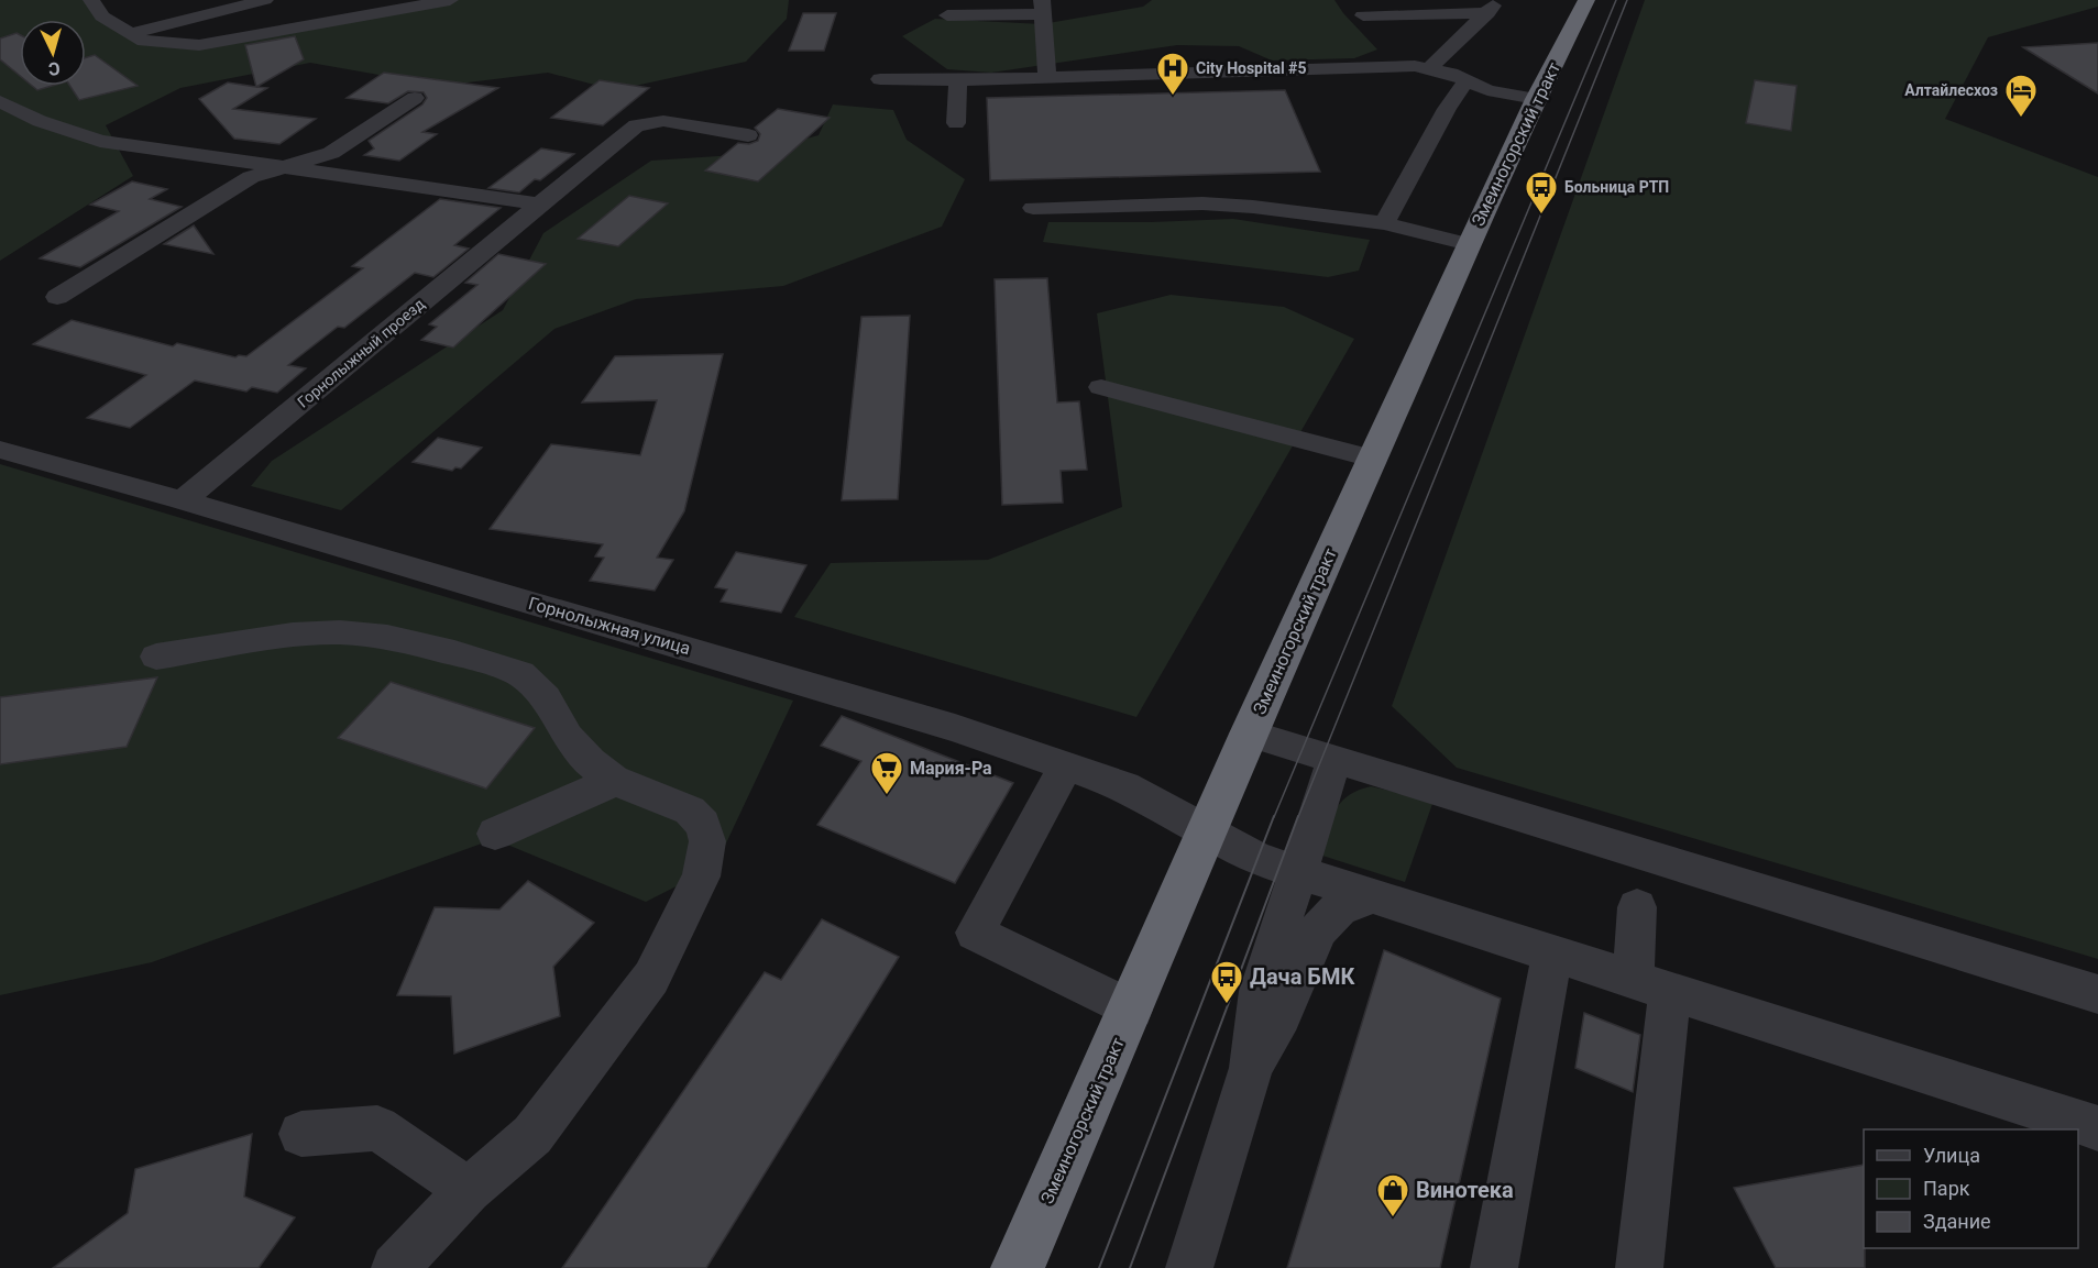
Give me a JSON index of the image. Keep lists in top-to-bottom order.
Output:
{
  "streets": {
    "highway": ["Змеиногорский тракт"],
    "street": ["Горнолыжный проезд", "Горнолыжная улица"]
  },
  "crossings": [
    ["Змеиногорский тракт", "Горнолыжная улица"],
    ["Горнолыжный проезд", "Горнолыжная улица"]
  ],
  "places": {
    "hospital": ["City Hospital #5"],
    "hotel": ["Алтайлесхоз"],
    "bus stop": ["Больница РТП", "Дача БМК"],
    "supermarket": ["Мария-Ра"],
    "shop": ["Винотека"]
  },
  "legend": ["Улица", "Парк", "Здание"],
  "north": "bottom"
}
